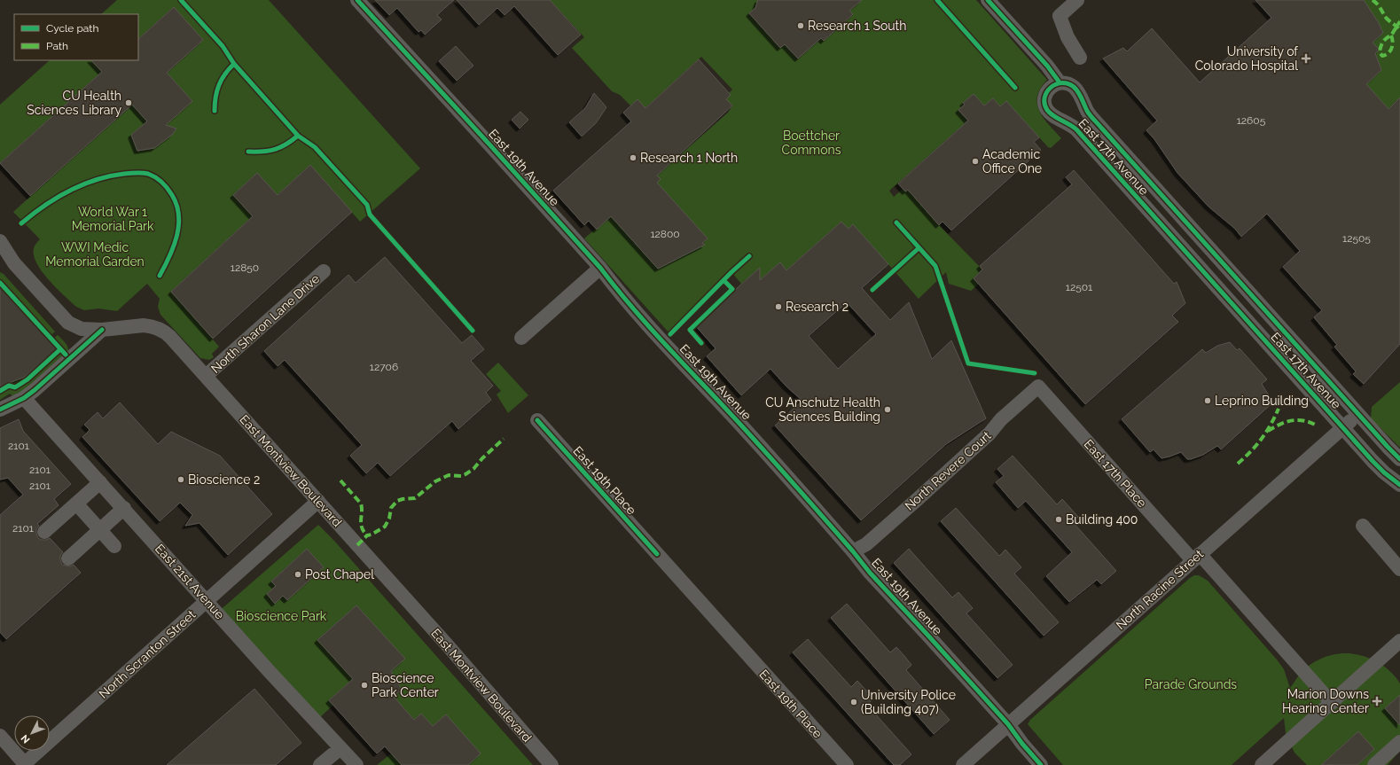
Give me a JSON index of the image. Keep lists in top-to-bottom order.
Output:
{
  "streets": {
    "street": [
      "East 17th Avenue",
      "East 19th Avenue",
      "North Sharon Lane Drive",
      "East Montview Boulevard",
      "North Revere Court",
      "East 17th Place",
      "East 19th Place",
      "East 21st Avenue",
      "North Racine Street",
      "North Scranton Street"
    ]
  },
  "crossings": [
    ["East 17th Avenue", "North Racine Street"],
    ["East 19th Avenue", "North Revere Court"],
    ["East 19th Avenue", "North Racine Street"],
    ["North Sharon Lane Drive", "East Montview Boulevard"],
    ["East Montview Boulevard", "North Scranton Street"],
    ["North Revere Court", "East 17th Place"],
    ["East 17th Place", "North Racine Street"],
    ["East 21st Avenue", "North Scranton Street"]
  ],
  "parks": [
    "Boettcher Commons",
    "World War 1 Memorial Park",
    "WWI Medic Memorial Garden",
    "Bioscience Park",
    "Parade Grounds"
  ],
  "places": {
    "other": [
      "Research 1 South",
      "CU Health Sciences Library",
      "Research 1 North",
      "Academic Office One",
      "Research 2",
      "Leprino Building",
      "CU Anschutz Health Sciences Building",
      "Bioscience 2",
      "Building 400",
      "Post Chapel",
      "Bioscience Park Center",
      "University Police (Building 407)"
    ],
    "health": ["University of Colorado Hospital", "Marion Downs Hearing Center"]
  },
  "house_numbers": [
    "12605",
    "12800",
    "12505",
    "12850",
    "12501",
    "12706",
    "2101",
    "2101",
    "2101",
    "2101"
  ],
  "legend": ["Cycle path", "Path"],
  "north": "bottom left"
}
